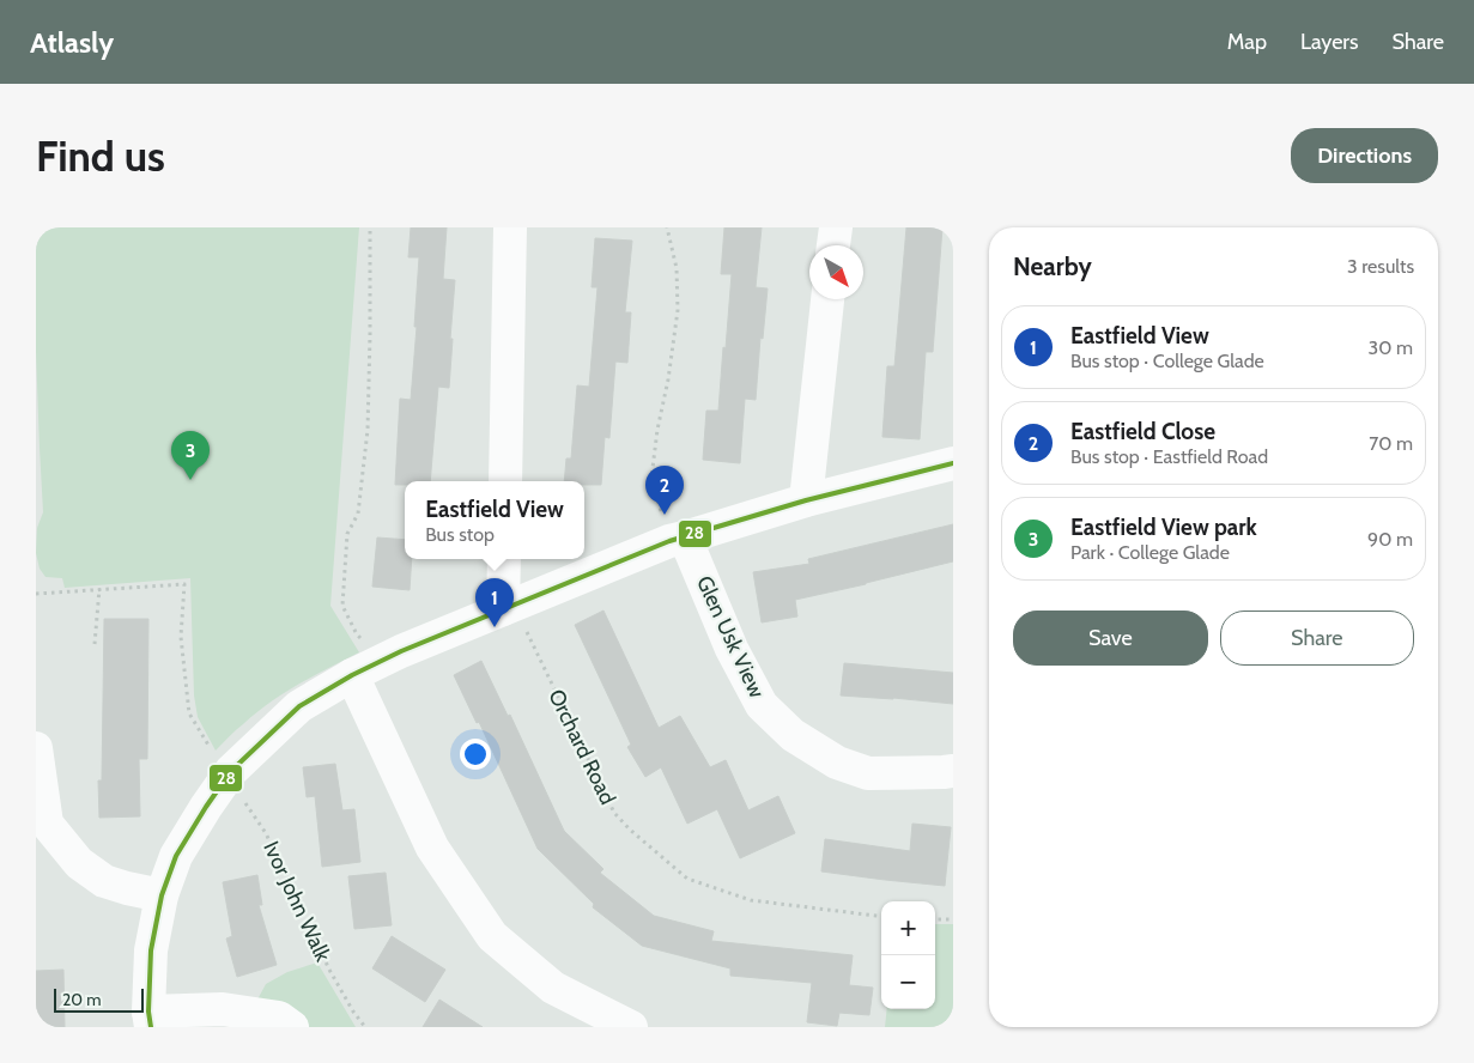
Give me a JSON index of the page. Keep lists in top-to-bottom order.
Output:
{
  "streets": {
    "street": ["Glen Usk View"],
    "path": ["Orchard Road", "Ivor John Walk"]
  },
  "lines": ["transit line 28"],
  "scale_bar": "20 m",
  "north": "bottom right",
  "page": {
    "header": "Atlasly",
    "nav": ["Map", "Layers", "Share"],
    "buttons": [
      "Directions",
      ["Save", "Share"]
    ],
    "title": "Find us",
    "heading": ["Nearby", "3 results"],
    "list": [
      {
        "mark": "1",
        "name": "Eastfield View",
        "note": "Bus stop · College Glade",
        "value": "30 m"
      },
      {
        "mark": "2",
        "name": "Eastfield Close",
        "note": "Bus stop · Eastfield Road",
        "value": "70 m"
      },
      {
        "mark": "3",
        "name": "Eastfield View park",
        "note": "Park · College Glade",
        "value": "90 m"
      }
    ],
    "pins": ["3", "2", "1"],
    "popup": ["Eastfield View", "Bus stop"],
    "map_buttons": ["+", "−"],
    "scale": "20 m"
  }
}
